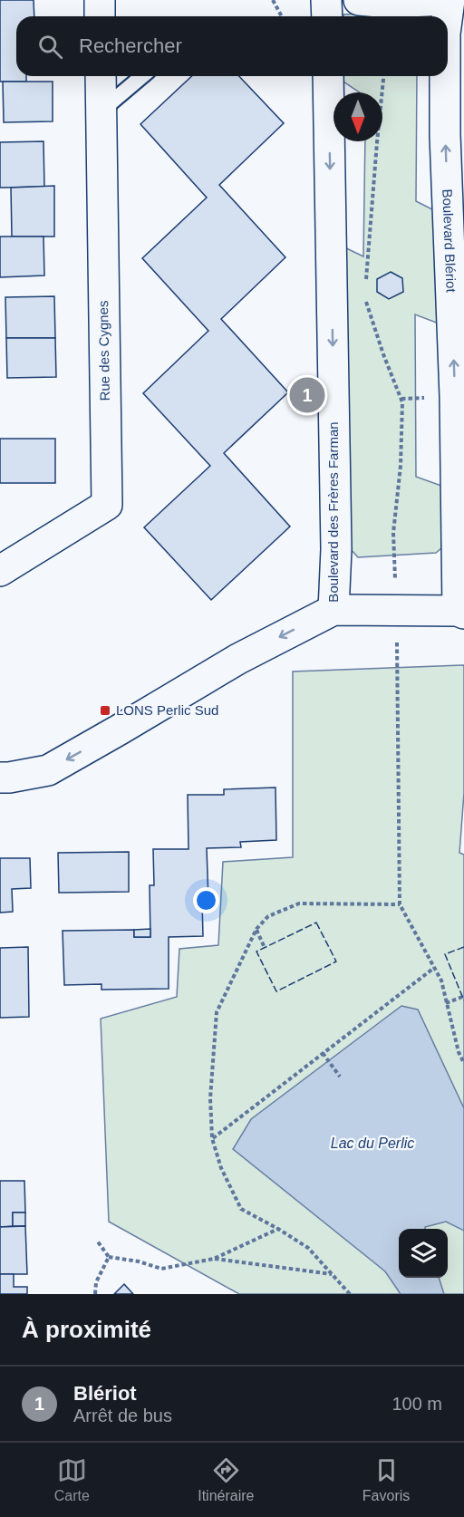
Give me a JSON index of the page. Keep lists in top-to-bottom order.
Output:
{
  "streets": {
    "street": ["Boulevard Blériot", "Rue des Cygnes", "Boulevard des Frères Farman"]
  },
  "crossings": [
    ["Boulevard Blériot", "Boulevard des Frères Farman"]
  ],
  "one_way": ["Boulevard Blériot", "Boulevard des Frères Farman"],
  "water": ["Lac du Perlic"],
  "places": {
    "transit": ["LONS Perlic Sud"]
  },
  "north": "bottom",
  "page": {
    "search": "Rechercher",
    "pins": "1",
    "heading": "À proximité",
    "list": [
      {
        "mark": "1",
        "name": "Blériot",
        "note": "Arrêt de bus",
        "value": "100 m"
      }
    ],
    "nav": ["Carte", "Itinéraire", "Favoris"]
  }
}
